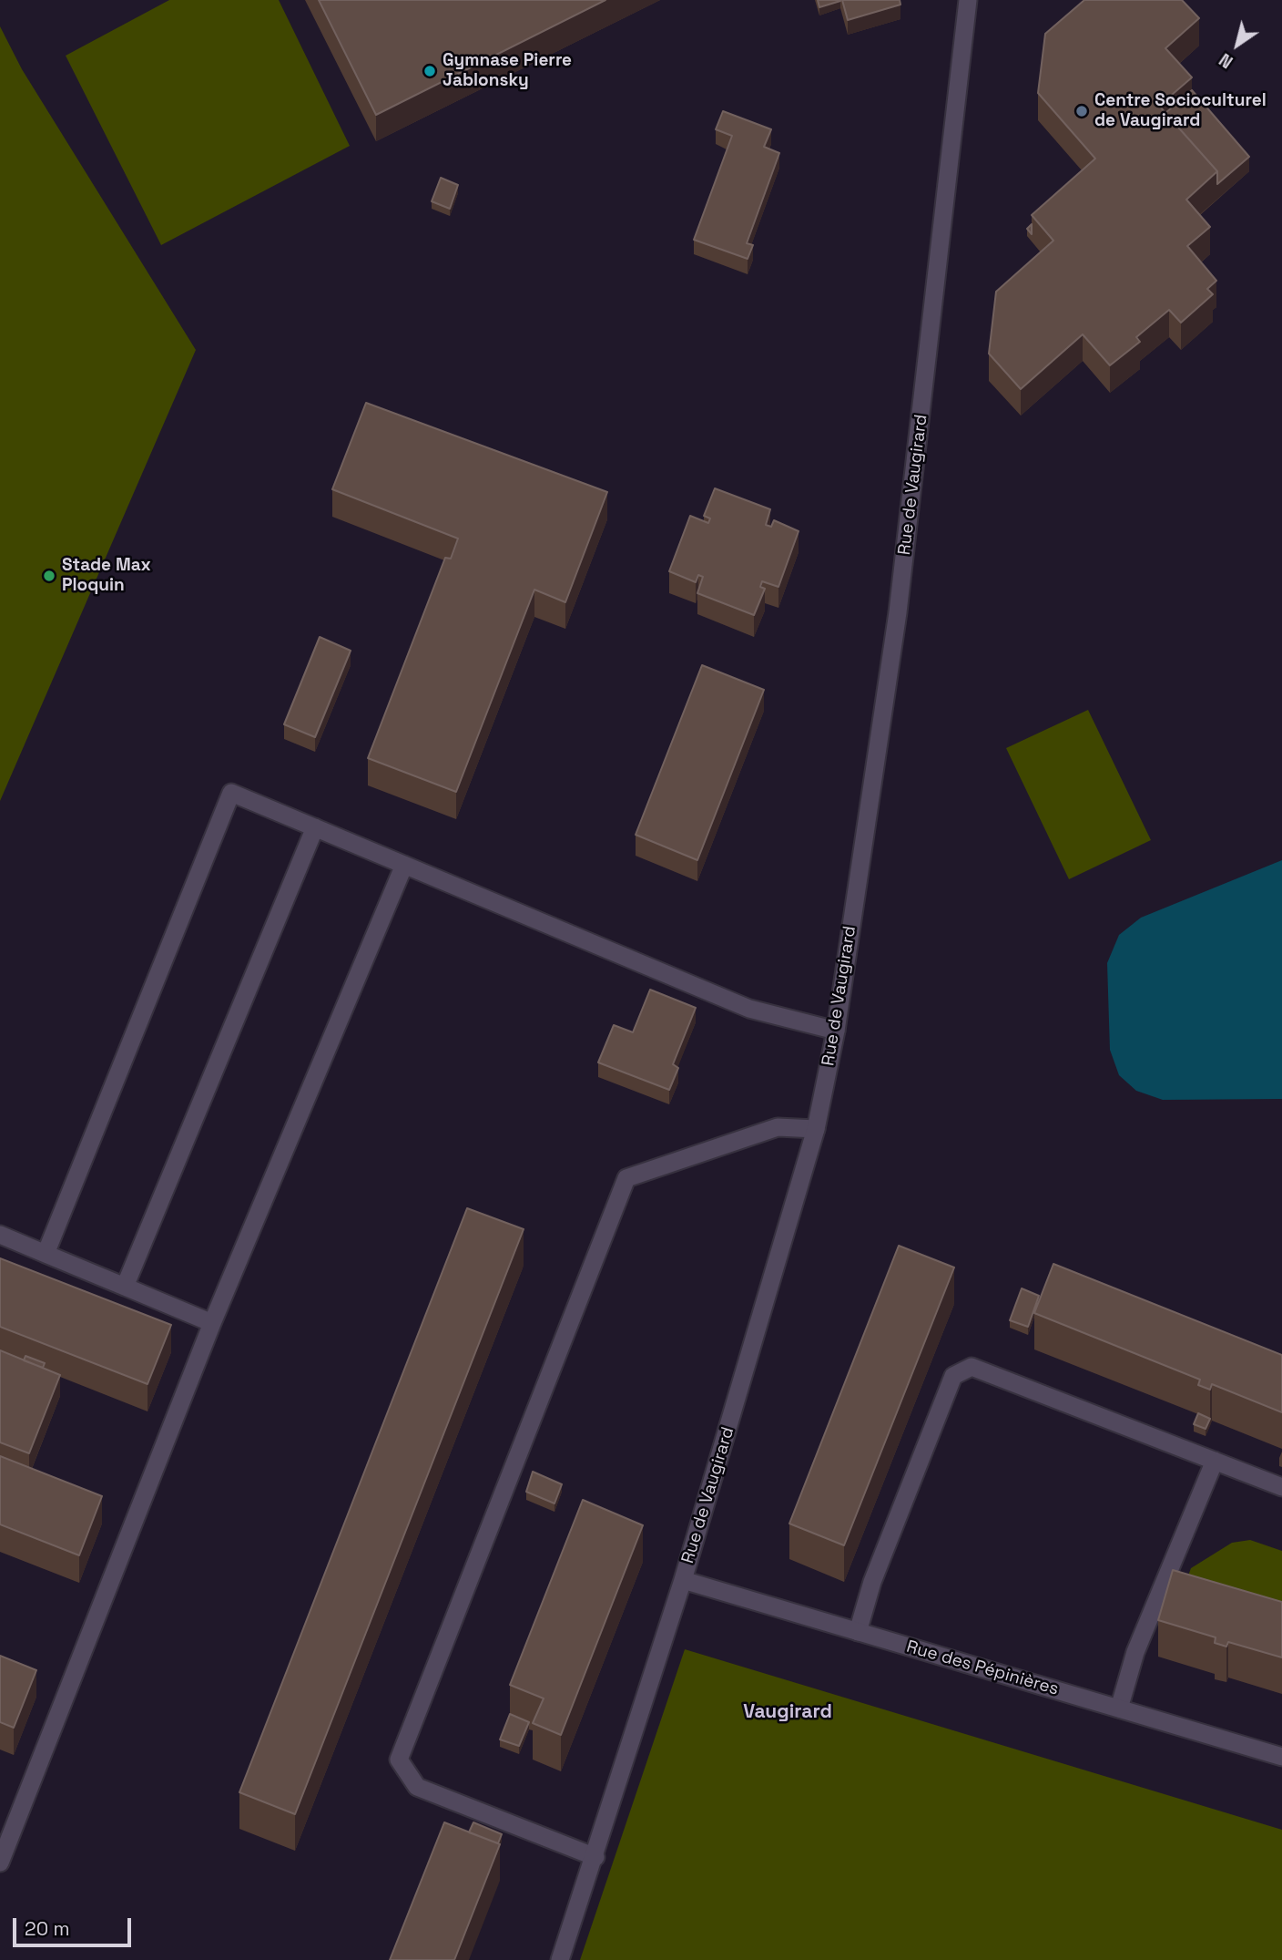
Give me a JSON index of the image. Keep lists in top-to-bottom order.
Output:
{
  "streets": {
    "street": ["Rue de Vaugirard", "Rue des Pépinières"]
  },
  "crossings": [
    ["Rue de Vaugirard", "Rue des Pépinières"]
  ],
  "districts": ["Vaugirard"],
  "places": ["Gymnase Pierre Jablonsky", "Centre Socioculturel de Vaugirard", "Stade Max Ploquin"],
  "scale_bar": "20 m",
  "north": "bottom left"
}
